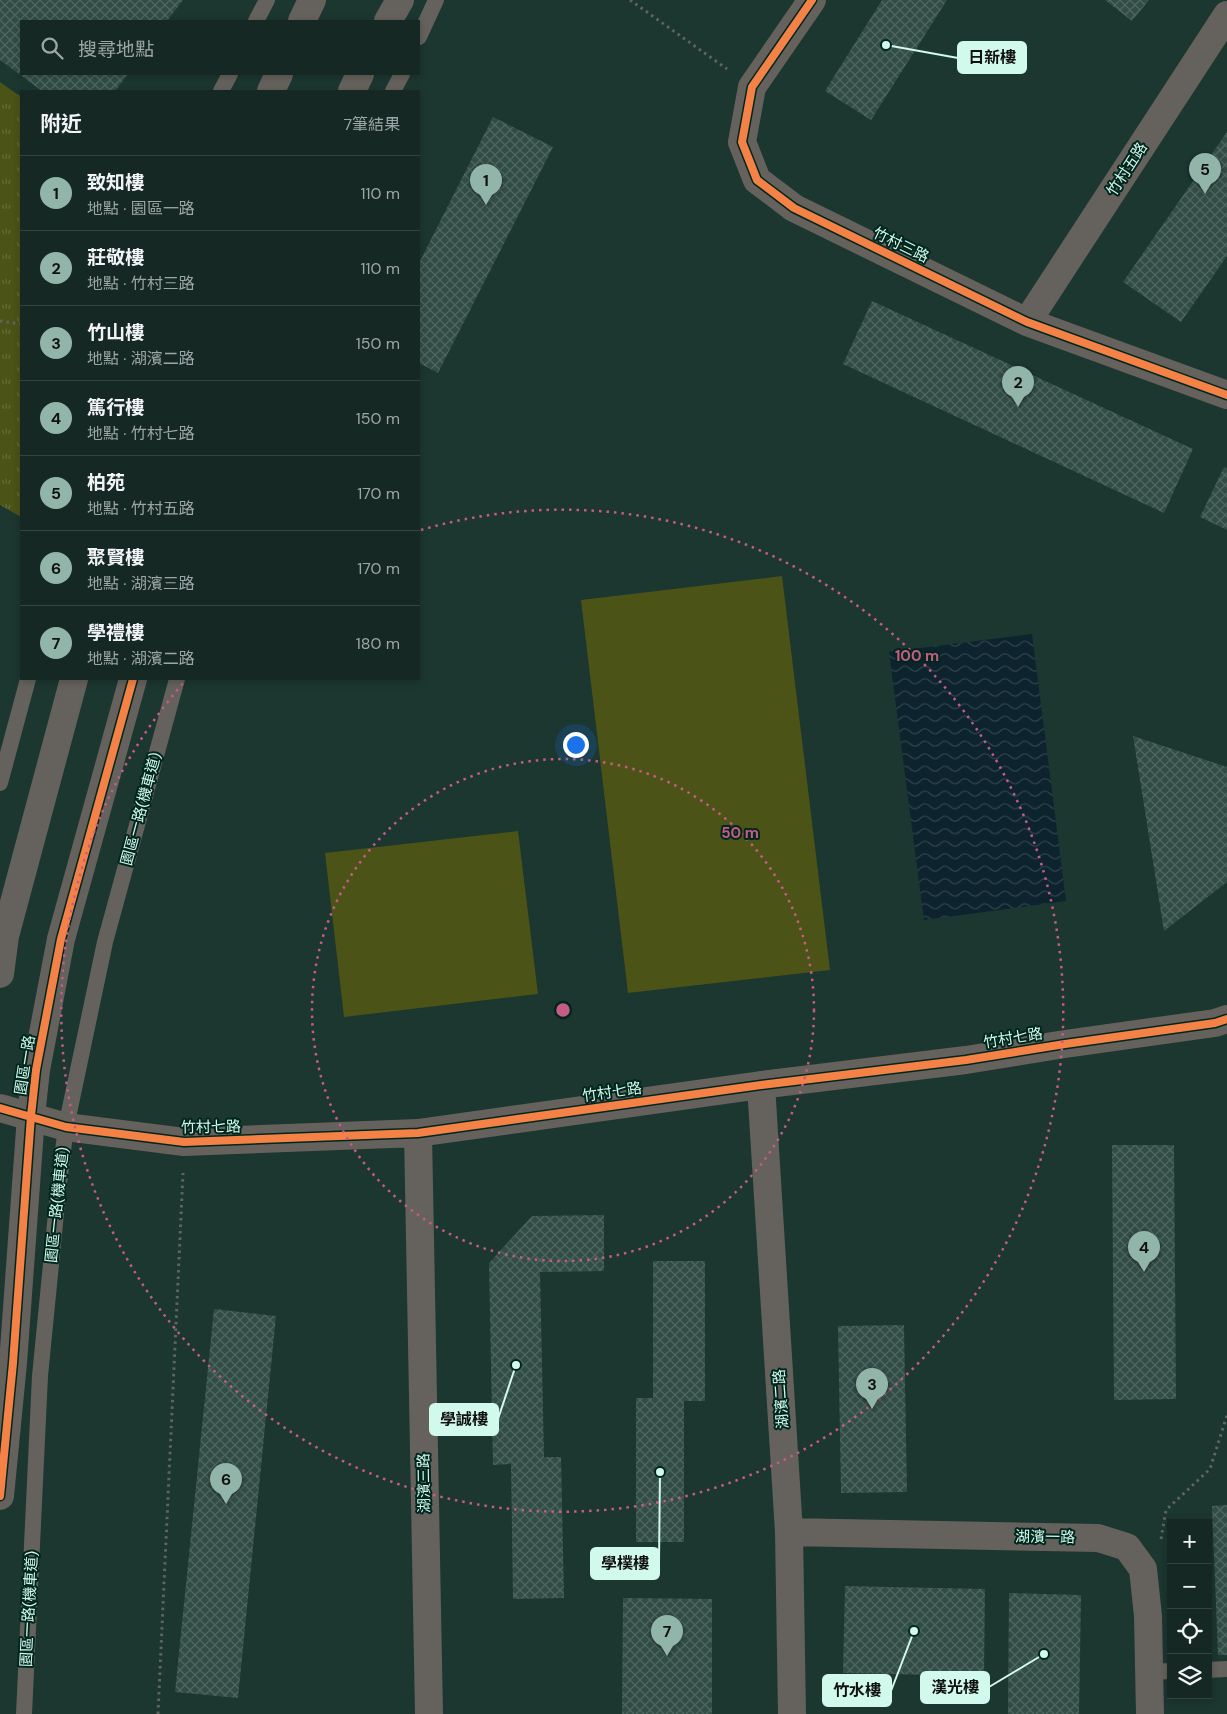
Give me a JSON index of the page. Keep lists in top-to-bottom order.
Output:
{
  "streets": {
    "street": [
      "竹村五路",
      "竹村三路",
      "竹村七路",
      "園區一路",
      "湖濱二路",
      "湖濱三路",
      "湖濱一路"
    ],
    "lane": ["園區一路(機車道)"]
  },
  "crossings": [
    ["竹村五路", "竹村三路"],
    ["園區一路(機車道)", "竹村七路"],
    ["竹村七路", "園區一路"],
    ["竹村七路", "湖濱二路"],
    ["竹村七路", "湖濱三路"],
    ["湖濱二路", "湖濱一路"]
  ],
  "places": [
    "日新樓",
    "學誠樓",
    "學樸樓",
    "竹水樓",
    "漢光樓"
  ],
  "page": {
    "search": "搜尋地點",
    "heading": ["附近", "7筆結果"],
    "pins": [
      "5",
      "1",
      "2",
      "4",
      "3",
      "6",
      "7"
    ],
    "list": [
      {
        "mark": "1",
        "name": "致知樓",
        "note": "地點 · 園區一路",
        "value": "110 m"
      },
      {
        "mark": "2",
        "name": "莊敬樓",
        "note": "地點 · 竹村三路",
        "value": "110 m"
      },
      {
        "mark": "3",
        "name": "竹山樓",
        "note": "地點 · 湖濱二路",
        "value": "150 m"
      },
      {
        "mark": "4",
        "name": "篤行樓",
        "note": "地點 · 竹村七路",
        "value": "150 m"
      },
      {
        "mark": "5",
        "name": "柏苑",
        "note": "地點 · 竹村五路",
        "value": "170 m"
      },
      {
        "mark": "6",
        "name": "聚賢樓",
        "note": "地點 · 湖濱三路",
        "value": "170 m"
      },
      {
        "mark": "7",
        "name": "學禮樓",
        "note": "地點 · 湖濱二路",
        "value": "180 m"
      }
    ],
    "map_buttons": ["+", "−"]
  },
  "rings": ["100 m", "50 m"]
}
